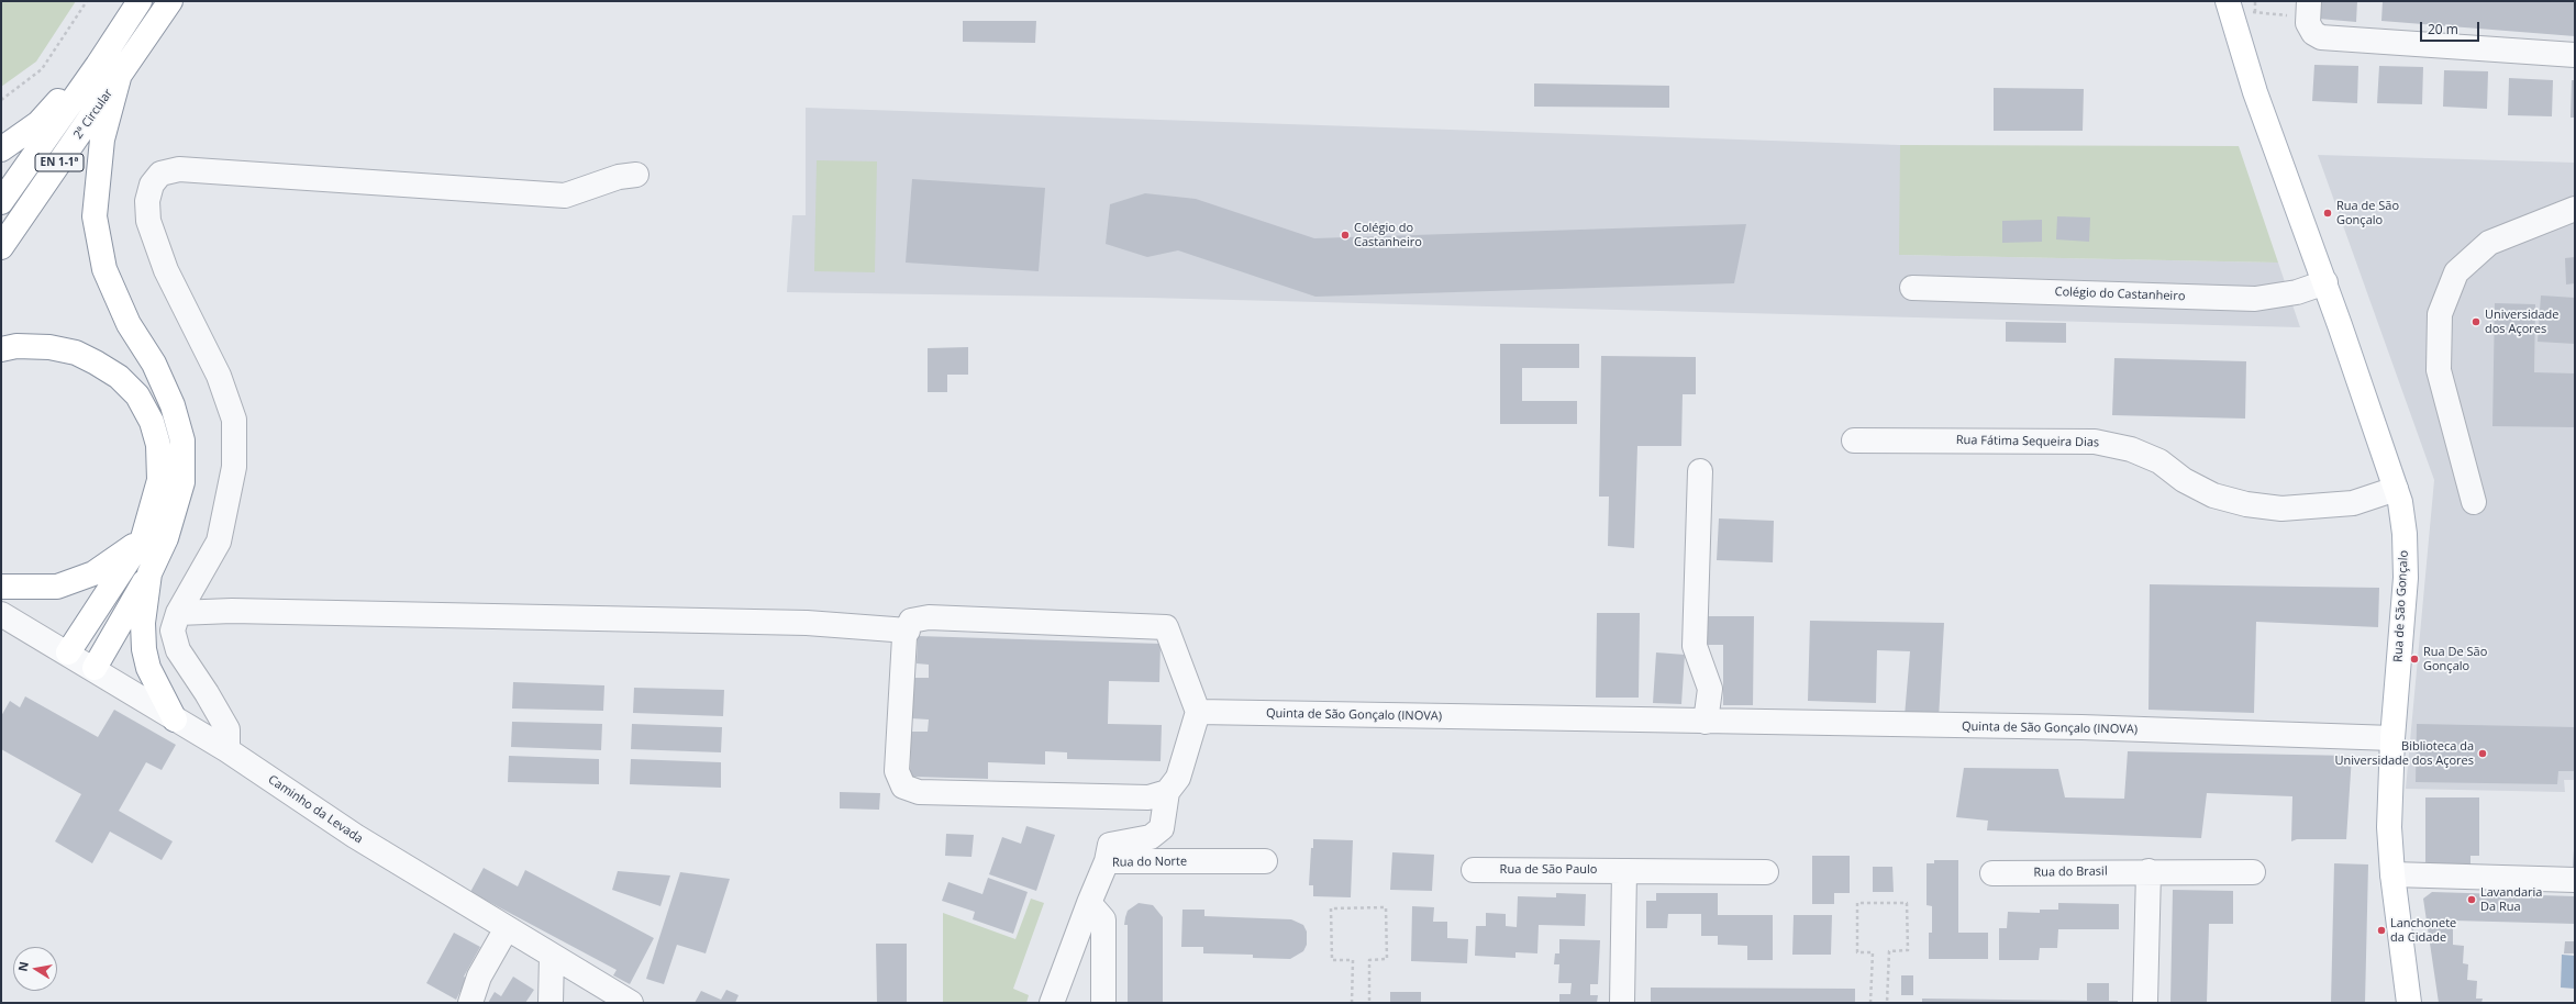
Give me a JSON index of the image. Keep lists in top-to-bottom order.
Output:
{
  "streets": {
    "main road": ["2ª Circular", "EN 1-1ª", "Rua de São Gonçalo"],
    "street": [
      "Colégio do Castanheiro",
      "Rua Fátima Sequeira Dias",
      "Quinta de São Gonçalo (INOVA)",
      "Caminho da Levada",
      "Rua do Norte",
      "Rua de São Paulo",
      "Rua do Brasil"
    ]
  },
  "crossings": [
    ["Colégio do Castanheiro", "Rua de São Gonçalo"],
    ["Rua Fátima Sequeira Dias", "Rua de São Gonçalo"],
    ["Rua de São Gonçalo", "Quinta de São Gonçalo (INOVA)"]
  ],
  "places": [
    "Rua de São Gonçalo",
    "Colégio do Castanheiro",
    "Universidade dos Açores",
    "Rua De São Gonçalo",
    "Biblioteca da Universidade dos Açores",
    "Lavandaria Da Rua",
    "Lanchonete da Cidade"
  ],
  "scale_bar": "20 m",
  "north": "left"
}
